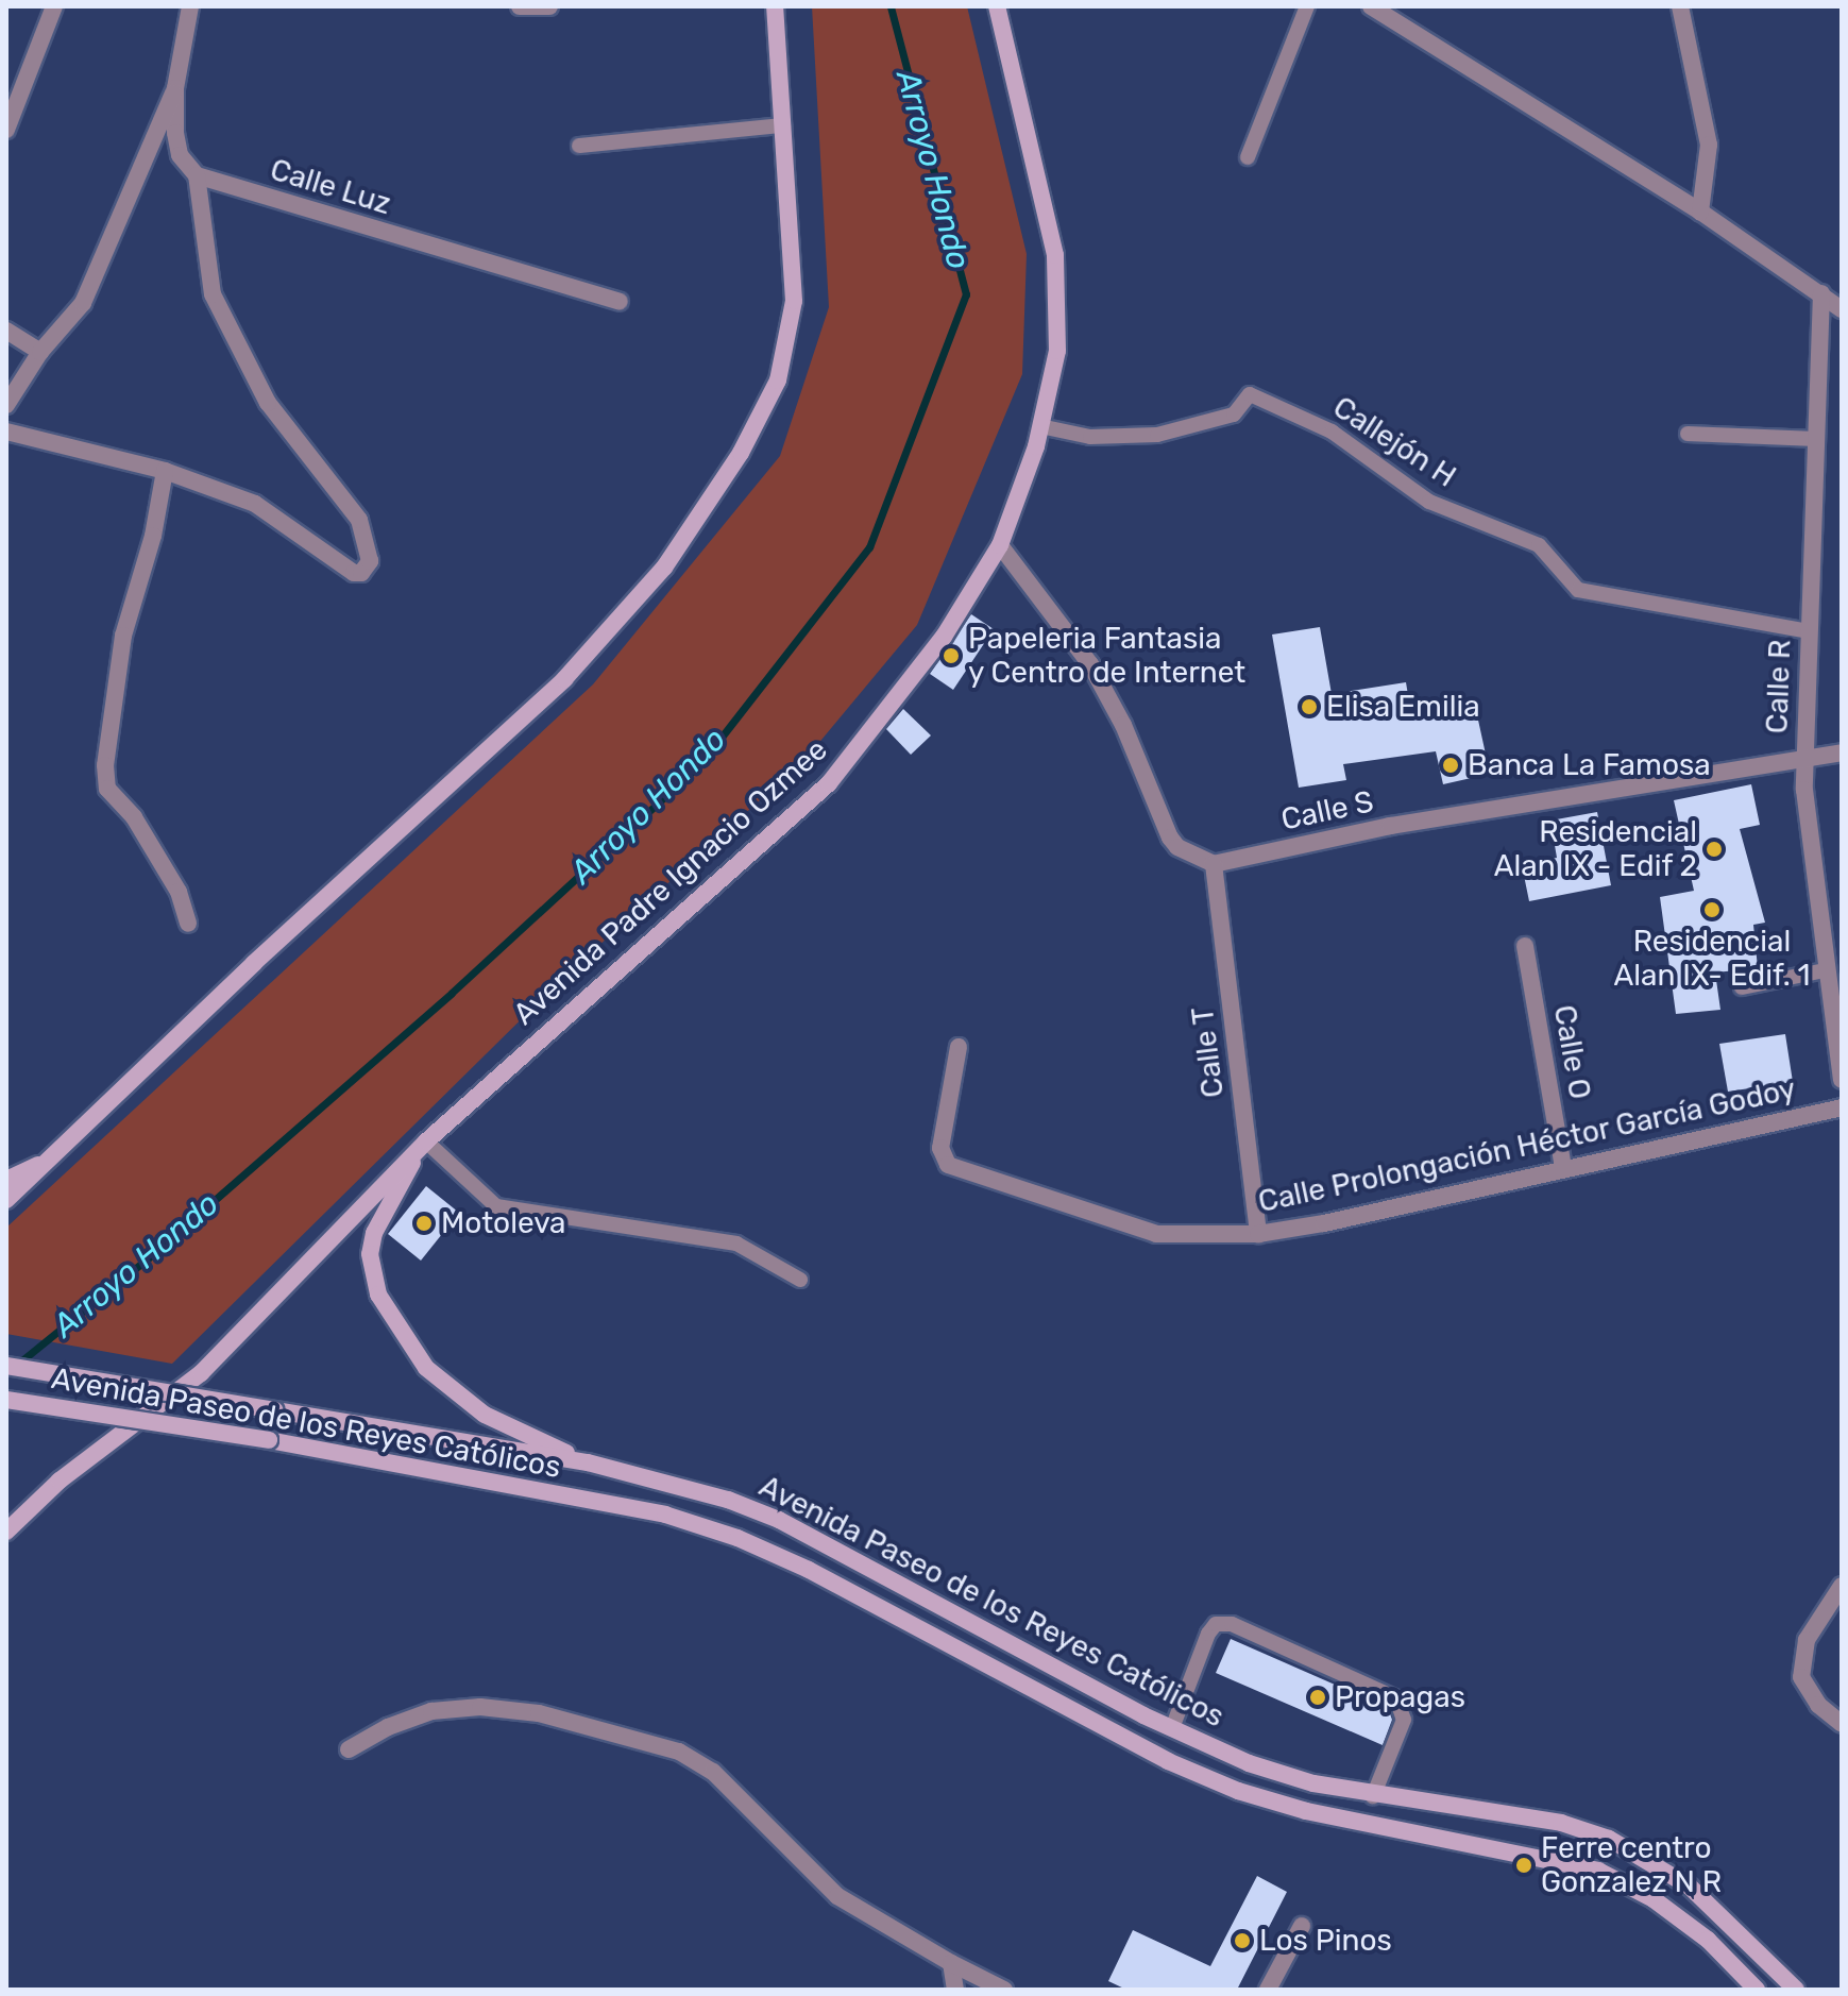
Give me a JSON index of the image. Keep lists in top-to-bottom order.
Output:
{
  "streets": {
    "main road": ["Avenida Padre Ignacio Ozmee", "Avenida Paseo de los Reyes Católicos"],
    "street": [
      "Calle Luz",
      "Calle R",
      "Calle S",
      "Calle T",
      "Calle O",
      "Calle Prolongación Héctor García Godoy"
    ],
    "lane": ["Callejón H"]
  },
  "crossings": [
    ["Callejón H", "Calle R"],
    ["Callejón H", "Avenida Padre Ignacio Ozmee"],
    ["Calle R", "Calle S"],
    ["Calle S", "Calle T"],
    ["Calle T", "Calle Prolongación Héctor García Godoy"],
    ["Calle O", "Calle Prolongación Héctor García Godoy"]
  ],
  "water": ["Arroyo Hondo"],
  "places": [
    "Papeleria Fantasia y Centro de Internet",
    "Elisa Emilia",
    "Banca La Famosa",
    "Residencial Alan IX - Edif 2",
    "Residencial Alan IX- Edif. 1",
    "Motoleva",
    "Propagas",
    "Ferre centro Gonzalez N R",
    "Los Pinos"
  ]
}
